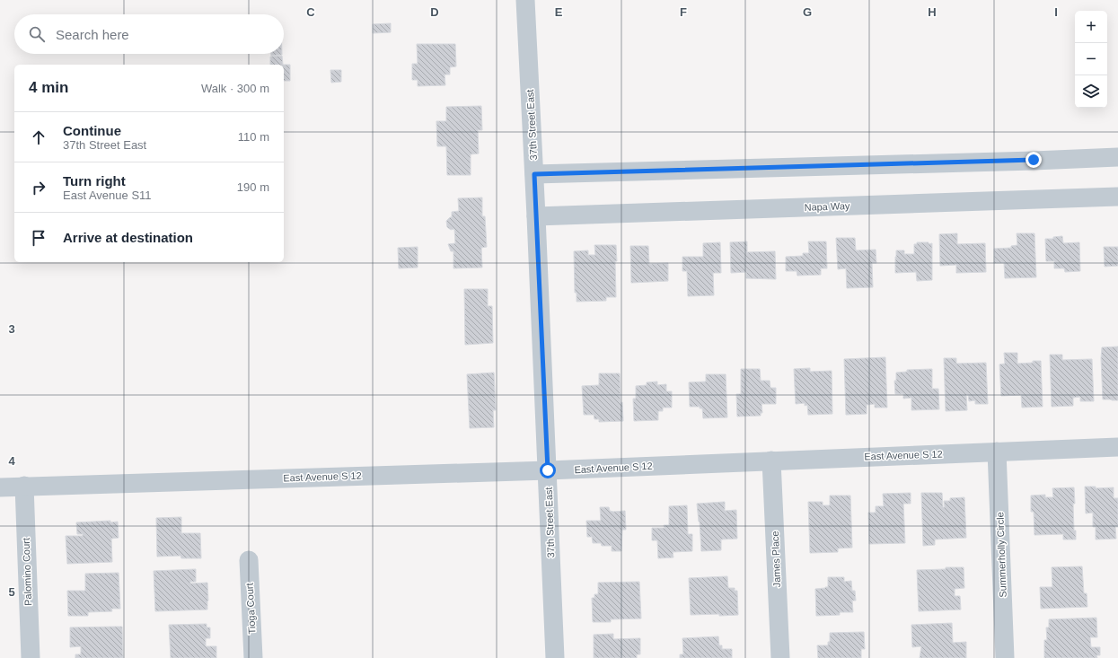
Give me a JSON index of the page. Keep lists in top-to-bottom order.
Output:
{
  "streets": {
    "street": [
      "37th Street East",
      "Napa Way",
      "East Avenue S 12",
      "Summerholly Circle",
      "James Place",
      "Palomino Court",
      "Tioga Court"
    ]
  },
  "crossings": [
    ["37th Street East", "Napa Way"],
    ["37th Street East", "East Avenue S 12"],
    ["East Avenue S 12", "Summerholly Circle"],
    ["East Avenue S 12", "James Place"],
    ["East Avenue S 12", "Palomino Court"]
  ],
  "page": {
    "map_buttons": ["+", "−"],
    "search": "Search here",
    "heading": ["4 min", "Walk · 300 m"],
    "list": [
      ["Continue", "37th Street East", "110 m"],
      ["Turn right", "East Avenue S11", "190 m"],
      "Arrive at destination"
    ]
  },
  "grid": {
    "columns": [
      "C",
      "D",
      "E",
      "F",
      "G",
      "H",
      "I"
    ],
    "rows": ["3", "4", "5"]
  }
}
